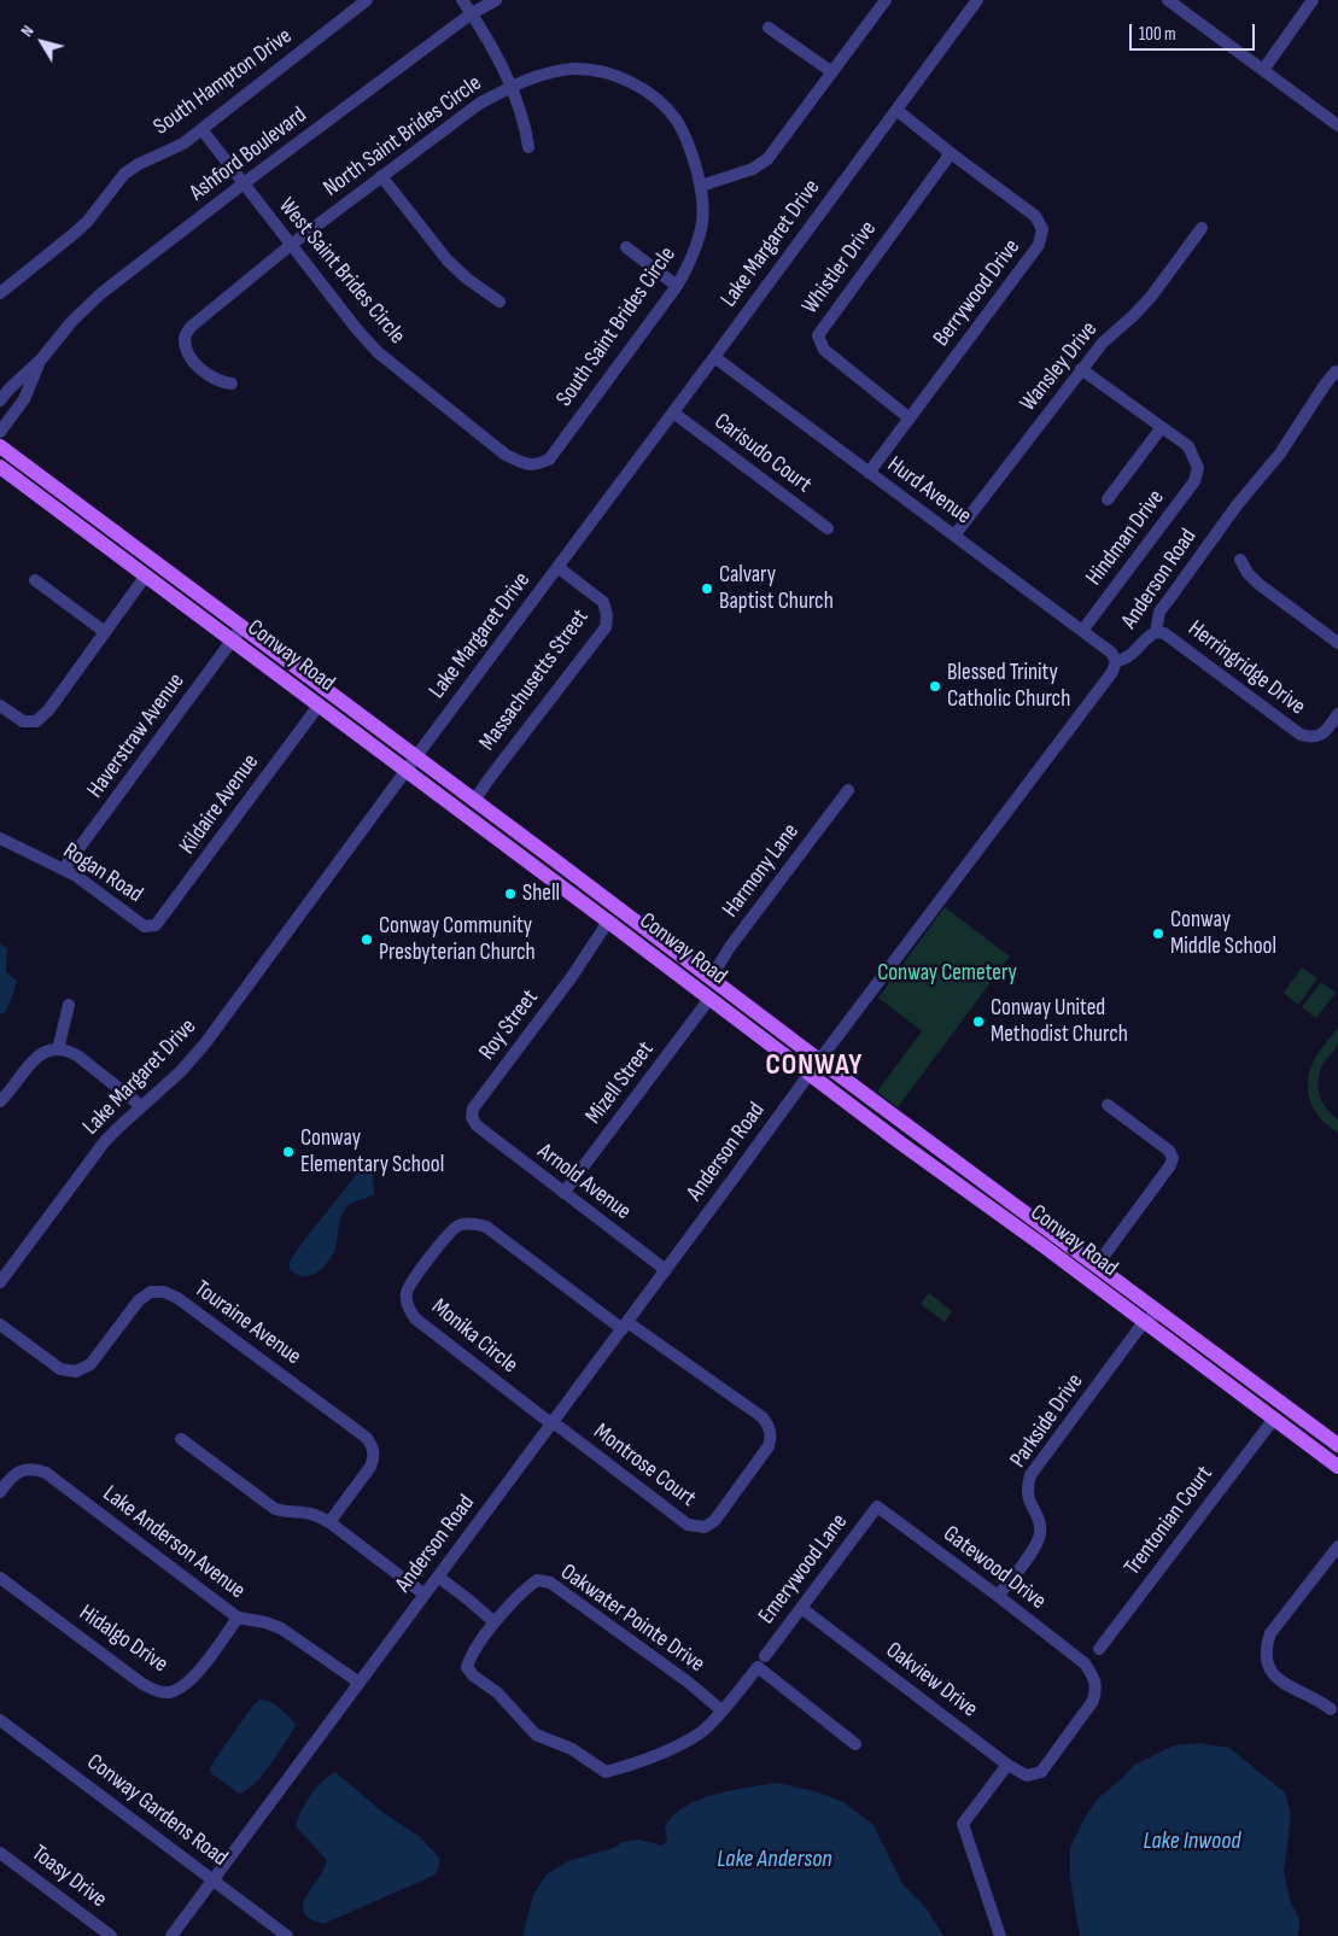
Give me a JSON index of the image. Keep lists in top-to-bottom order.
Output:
{
  "streets": {
    "main road": ["Conway Road"],
    "street": [
      "South Hampton Drive",
      "North Saint Brides Circle",
      "Ashford Boulevard",
      "Lake Margaret Drive",
      "Whistler Drive",
      "West Saint Brides Circle",
      "Berrywood Drive",
      "South Saint Brides Circle",
      "Wansley Drive",
      "Carisudo Court",
      "Hurd Avenue",
      "Hindman Drive",
      "Anderson Road",
      "Herringridge Drive",
      "Massachusetts Street",
      "Haverstraw Avenue",
      "Kildaire Avenue",
      "Harmony Lane",
      "Rogan Road",
      "Roy Street",
      "Mizell Street",
      "Arnold Avenue",
      "Touraine Avenue",
      "Monika Circle",
      "Parkside Drive",
      "Montrose Court",
      "Trentonian Court",
      "Lake Anderson Avenue",
      "Gatewood Drive",
      "Emerywood Lane",
      "Oakwater Pointe Drive",
      "Hidalgo Drive",
      "Oakview Drive",
      "Conway Gardens Road",
      "Toasy Drive"
    ]
  },
  "crossings": [
    ["South Hampton Drive", "West Saint Brides Circle"],
    ["North Saint Brides Circle", "West Saint Brides Circle"],
    ["North Saint Brides Circle", "South Saint Brides Circle"],
    ["Ashford Boulevard", "West Saint Brides Circle"],
    ["Lake Margaret Drive", "Berrywood Drive"],
    ["Lake Margaret Drive", "Carisudo Court"],
    ["Lake Margaret Drive", "Hurd Avenue"],
    ["Lake Margaret Drive", "Conway Road"],
    ["Lake Margaret Drive", "Massachusetts Street"],
    ["Whistler Drive", "Berrywood Drive"],
    ["West Saint Brides Circle", "South Saint Brides Circle"],
    ["Berrywood Drive", "Hurd Avenue"],
    ["Wansley Drive", "Hurd Avenue"],
    ["Hurd Avenue", "Hindman Drive"],
    ["Hurd Avenue", "Anderson Road"],
    ["Anderson Road", "Conway Road"],
    ["Anderson Road", "Herringridge Drive"],
    ["Anderson Road", "Arnold Avenue"],
    ["Anderson Road", "Monika Circle"],
    ["Anderson Road", "Montrose Court"],
    ["Anderson Road", "Lake Anderson Avenue"],
    ["Anderson Road", "Conway Gardens Road"],
    ["Conway Road", "Massachusetts Street"],
    ["Conway Road", "Haverstraw Avenue"],
    ["Conway Road", "Kildaire Avenue"],
    ["Conway Road", "Harmony Lane"],
    ["Conway Road", "Roy Street"],
    ["Conway Road", "Mizell Street"],
    ["Conway Road", "Parkside Drive"],
    ["Conway Road", "Trentonian Court"],
    ["Haverstraw Avenue", "Rogan Road"],
    ["Kildaire Avenue", "Rogan Road"],
    ["Roy Street", "Arnold Avenue"],
    ["Mizell Street", "Arnold Avenue"],
    ["Monika Circle", "Montrose Court"],
    ["Parkside Drive", "Gatewood Drive"],
    ["Lake Anderson Avenue", "Hidalgo Drive"],
    ["Gatewood Drive", "Emerywood Lane"],
    ["Gatewood Drive", "Oakview Drive"],
    ["Emerywood Lane", "Oakwater Pointe Drive"],
    ["Emerywood Lane", "Oakview Drive"]
  ],
  "districts": ["CONWAY"],
  "water": ["Lake Inwood", "Lake Anderson"],
  "parks": ["Conway Cemetery"],
  "places": [
    "Calvary Baptist Church",
    "Blessed Trinity Catholic Church",
    "Shell",
    "Conway Middle School",
    "Conway Community Presbyterian Church",
    "Conway United Methodist Church",
    "Conway Elementary School"
  ],
  "scale_bar": "100 m",
  "north": "top left"
}
